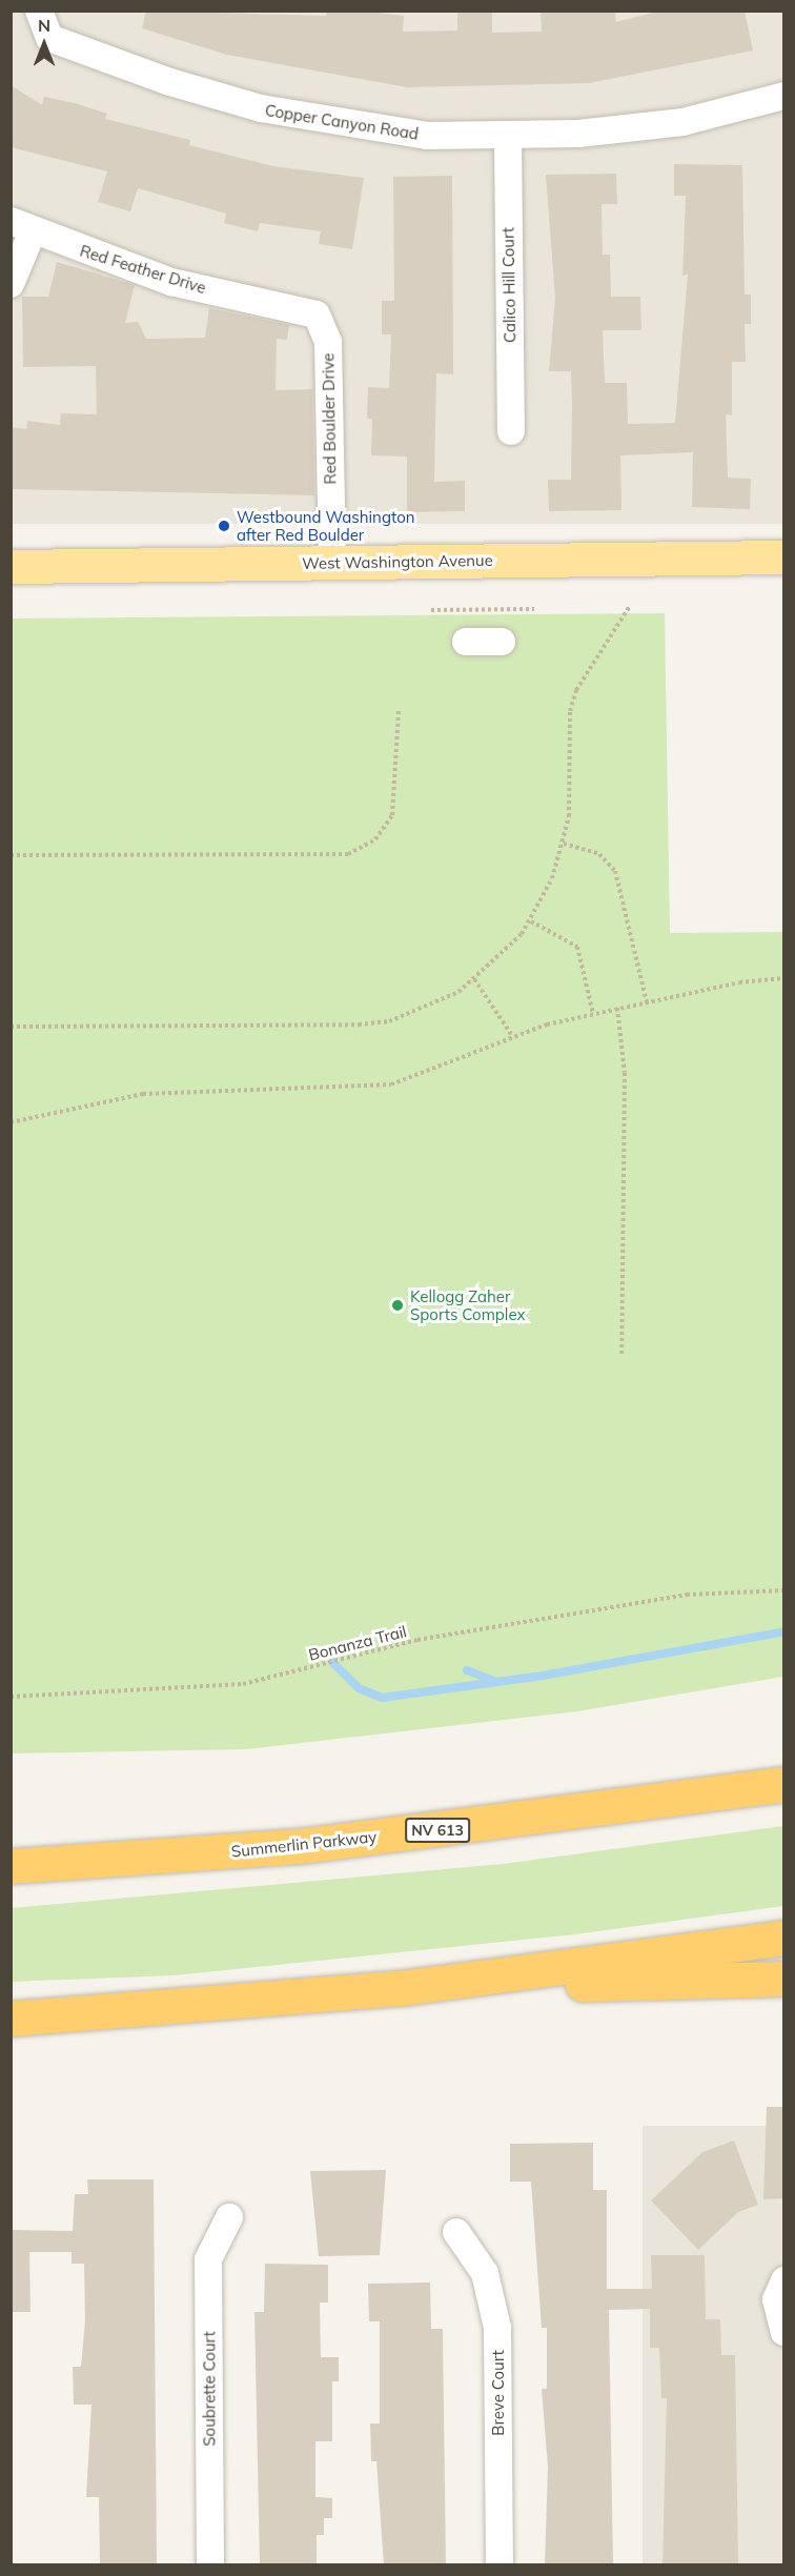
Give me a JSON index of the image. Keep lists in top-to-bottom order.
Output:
{
  "streets": {
    "highway": ["NV 613", "Summerlin Parkway"],
    "main road": ["West Washington Avenue"],
    "street": [
      "Copper Canyon Road",
      "Red Feather Drive",
      "Calico Hill Court",
      "Red Boulder Drive",
      "Soubrette Court",
      "Breve Court"
    ],
    "path": ["Bonanza Trail"]
  },
  "crossings": [
    ["Copper Canyon Road", "Calico Hill Court"],
    ["Red Feather Drive", "Red Boulder Drive"],
    ["Red Boulder Drive", "West Washington Avenue"]
  ],
  "places": ["Westbound Washington after Red Boulder", "Kellogg Zaher Sports Complex"],
  "north": "top"
}
